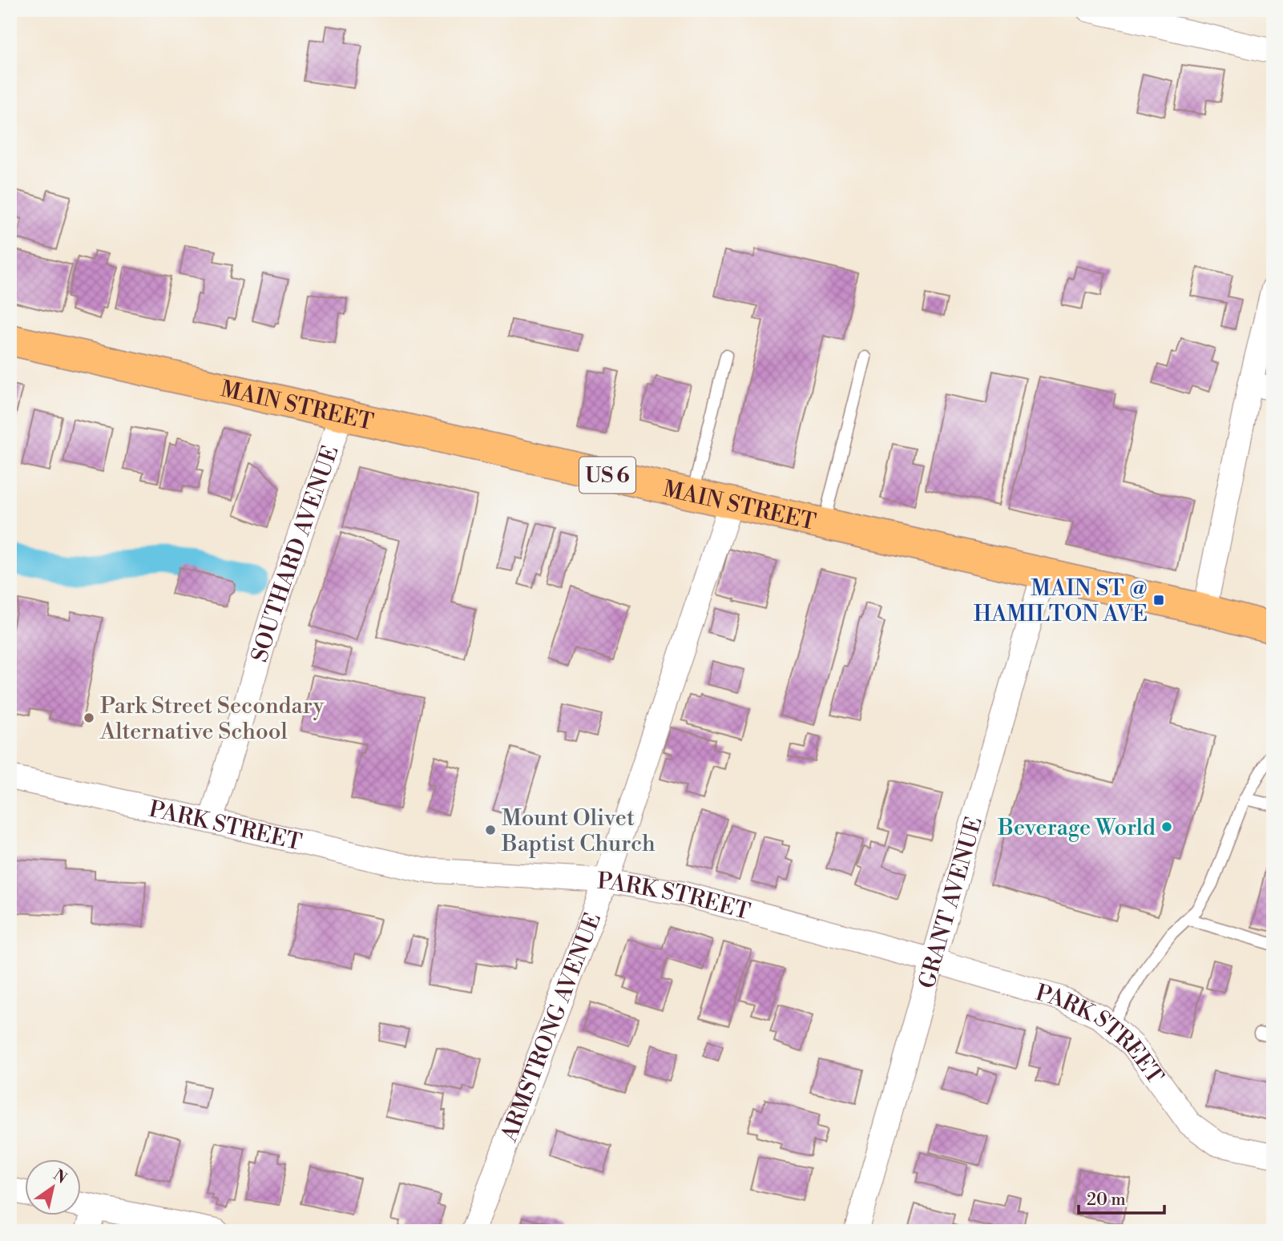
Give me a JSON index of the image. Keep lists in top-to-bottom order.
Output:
{
  "streets": {
    "main road": ["MAIN STREET", "US 6"],
    "street": [
      "SOUTHARD AVENUE",
      "PARK STREET",
      "GRANT AVENUE",
      "ARMSTRONG AVENUE"
    ]
  },
  "crossings": [
    ["MAIN STREET", "SOUTHARD AVENUE"],
    ["MAIN STREET", "GRANT AVENUE"],
    ["MAIN STREET", "ARMSTRONG AVENUE"],
    ["SOUTHARD AVENUE", "PARK STREET"],
    ["PARK STREET", "GRANT AVENUE"],
    ["PARK STREET", "ARMSTRONG AVENUE"]
  ],
  "places": {
    "transit": ["MAIN ST @ HAMILTON AVE"],
    "other": ["Park Street Secondary Alternative School", "Beverage World", "Mount Olivet Baptist Church"]
  },
  "scale_bar": "20 m",
  "north": "top right"
}
